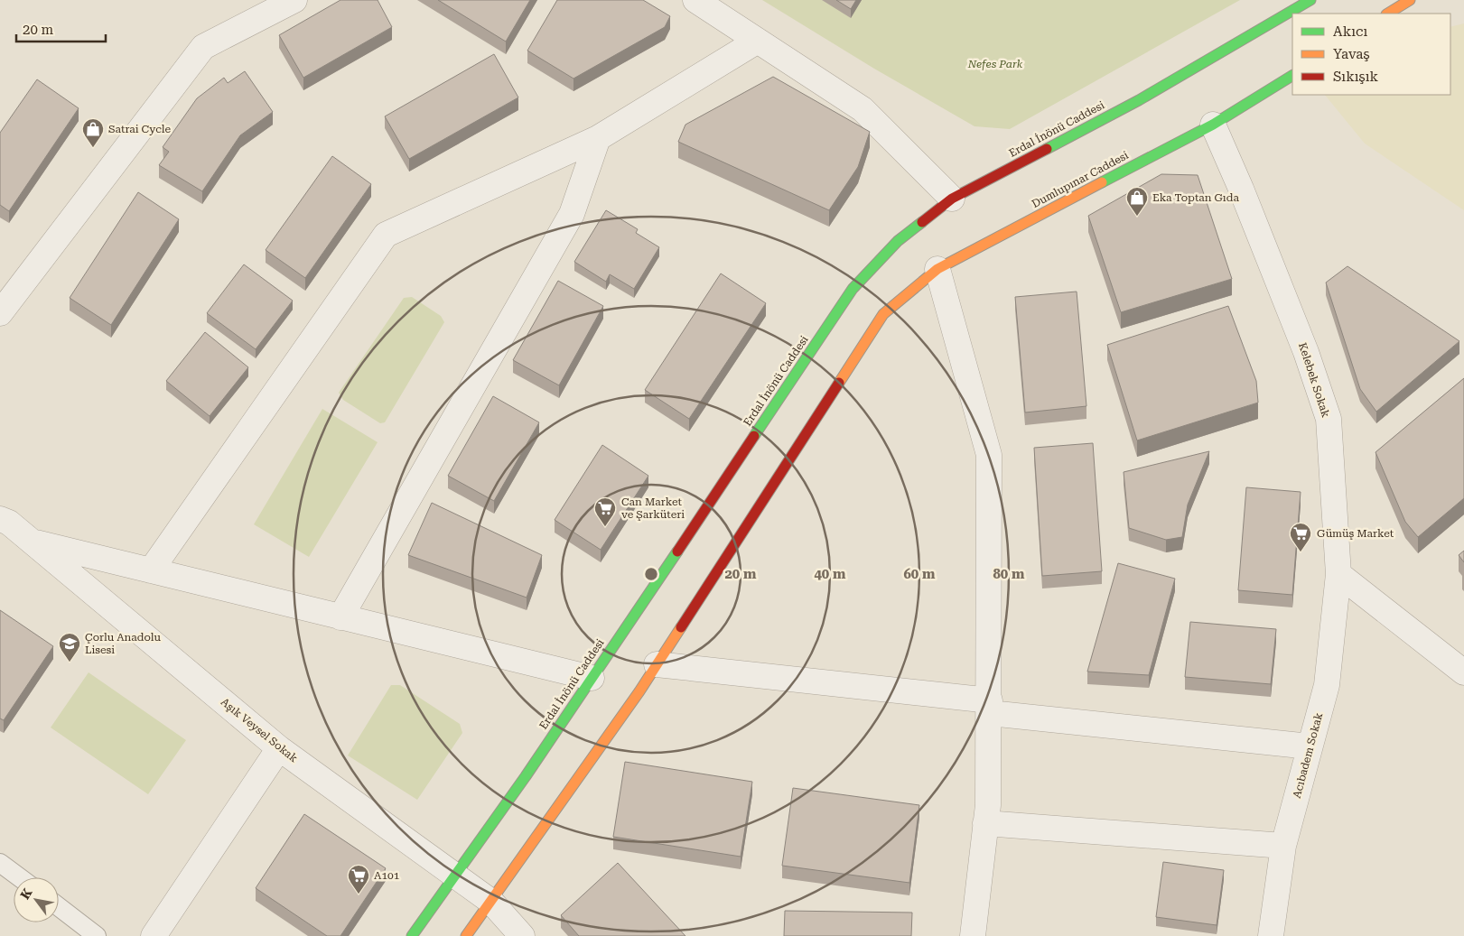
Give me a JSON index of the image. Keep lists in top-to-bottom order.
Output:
{
  "streets": {
    "main road": ["Erdal İnönü Caddesi", "Dumlupınar Caddesi"],
    "street": ["Kelebek Sokak", "Aşık Veysel Sokak", "Acıbadem Sokak"]
  },
  "crossings": [
    ["Erdal İnönü Caddesi", "Aşık Veysel Sokak"],
    ["Dumlupınar Caddesi", "Kelebek Sokak"],
    ["Kelebek Sokak", "Acıbadem Sokak"]
  ],
  "parks": ["Nefes Park"],
  "places": {
    "shop": ["Satrai Cycle", "Eka Toptan Gıda"],
    "supermarket": ["Can Market ve Şarküteri", "Gümüş Market", "A101"],
    "school or university": ["Çorlu Anadolu Lisesi"]
  },
  "legend": ["Akıcı", "Yavaş", "Sıkışık"],
  "scale_bar": "20 m",
  "north": "top left",
  "rings": [
    "20 m",
    "40 m",
    "60 m",
    "80 m"
  ]
}
